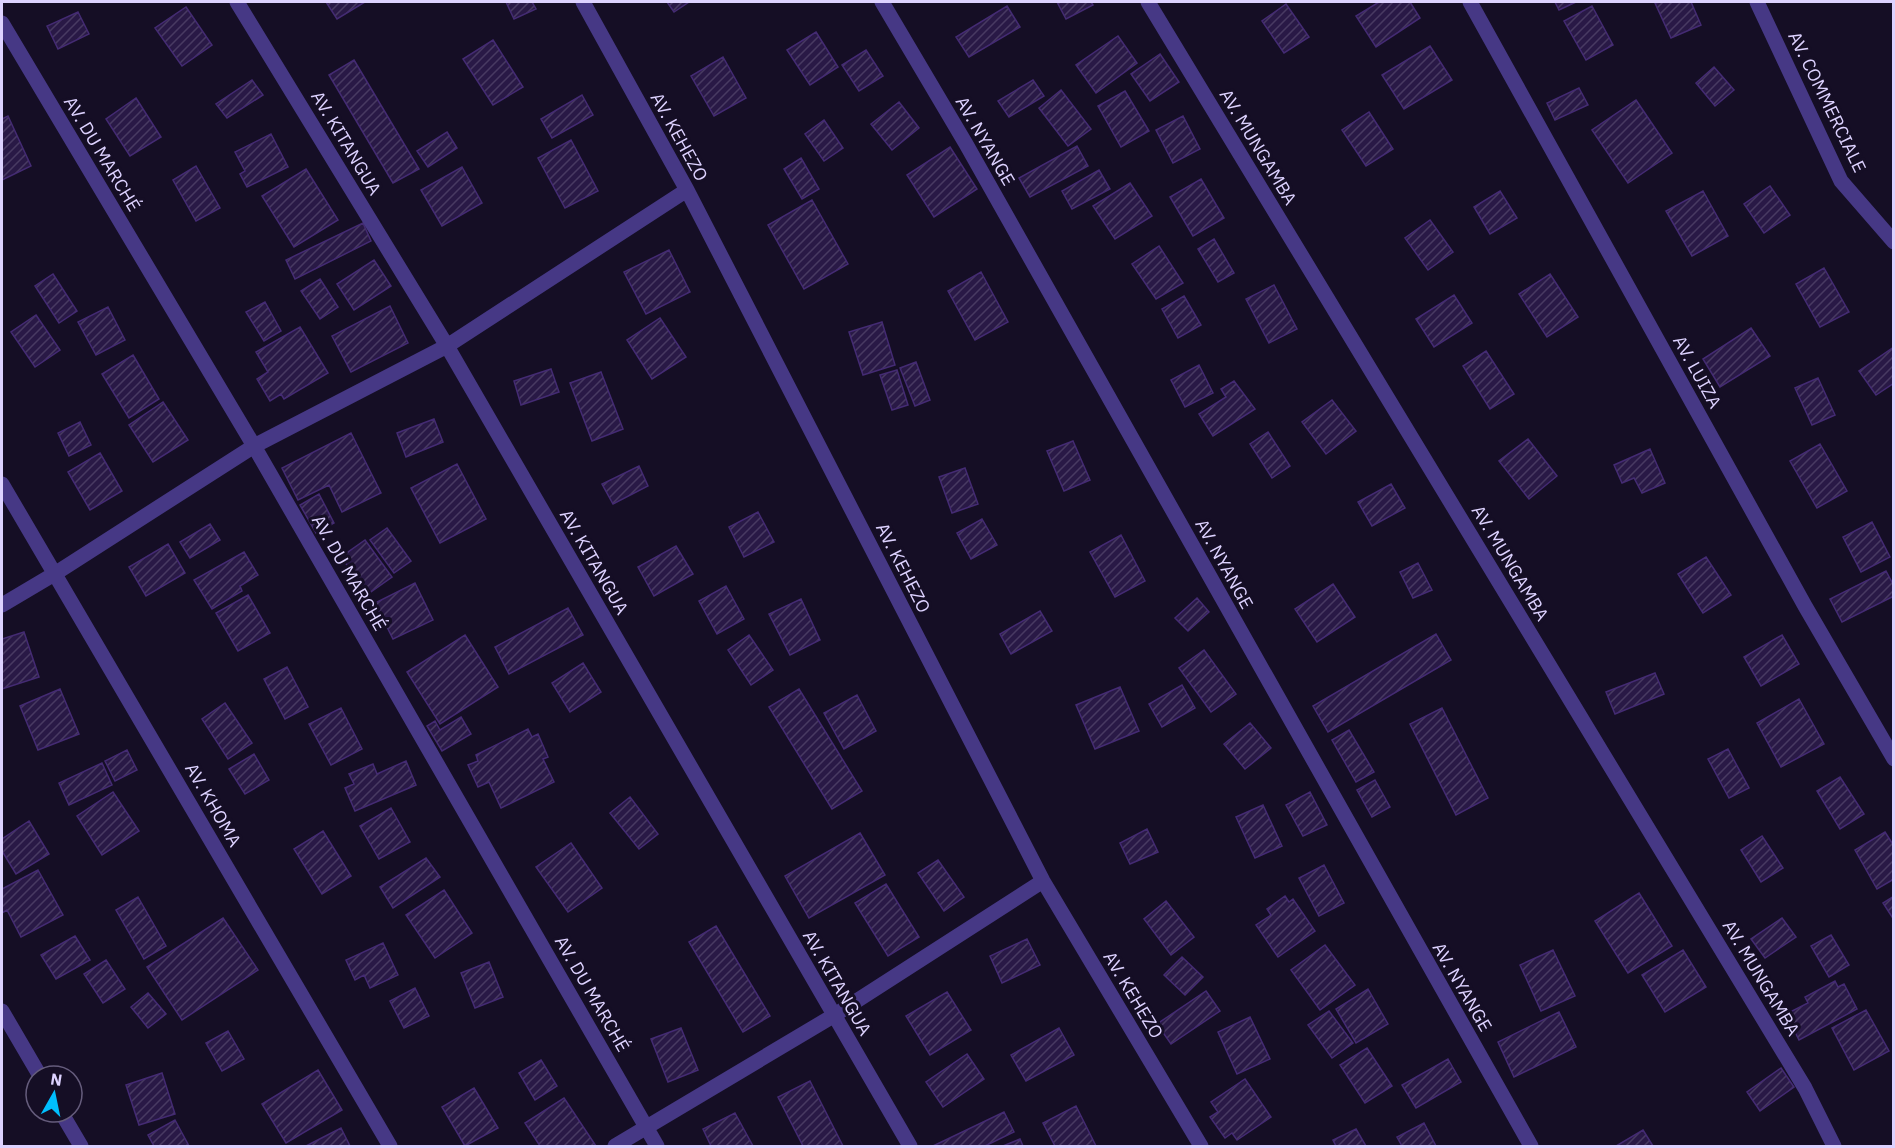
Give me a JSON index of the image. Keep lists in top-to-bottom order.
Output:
{
  "streets": {
    "street": [
      "AV. COMMERCIALE",
      "AV. KEHEZO",
      "AV. NYANGE",
      "AV. KITANGUA",
      "AV. MUNGAMBA",
      "AV. DU MARCHÉ",
      "AV. LUIZA",
      "AV. KHOMA"
    ]
  },
  "north": "top"
}
